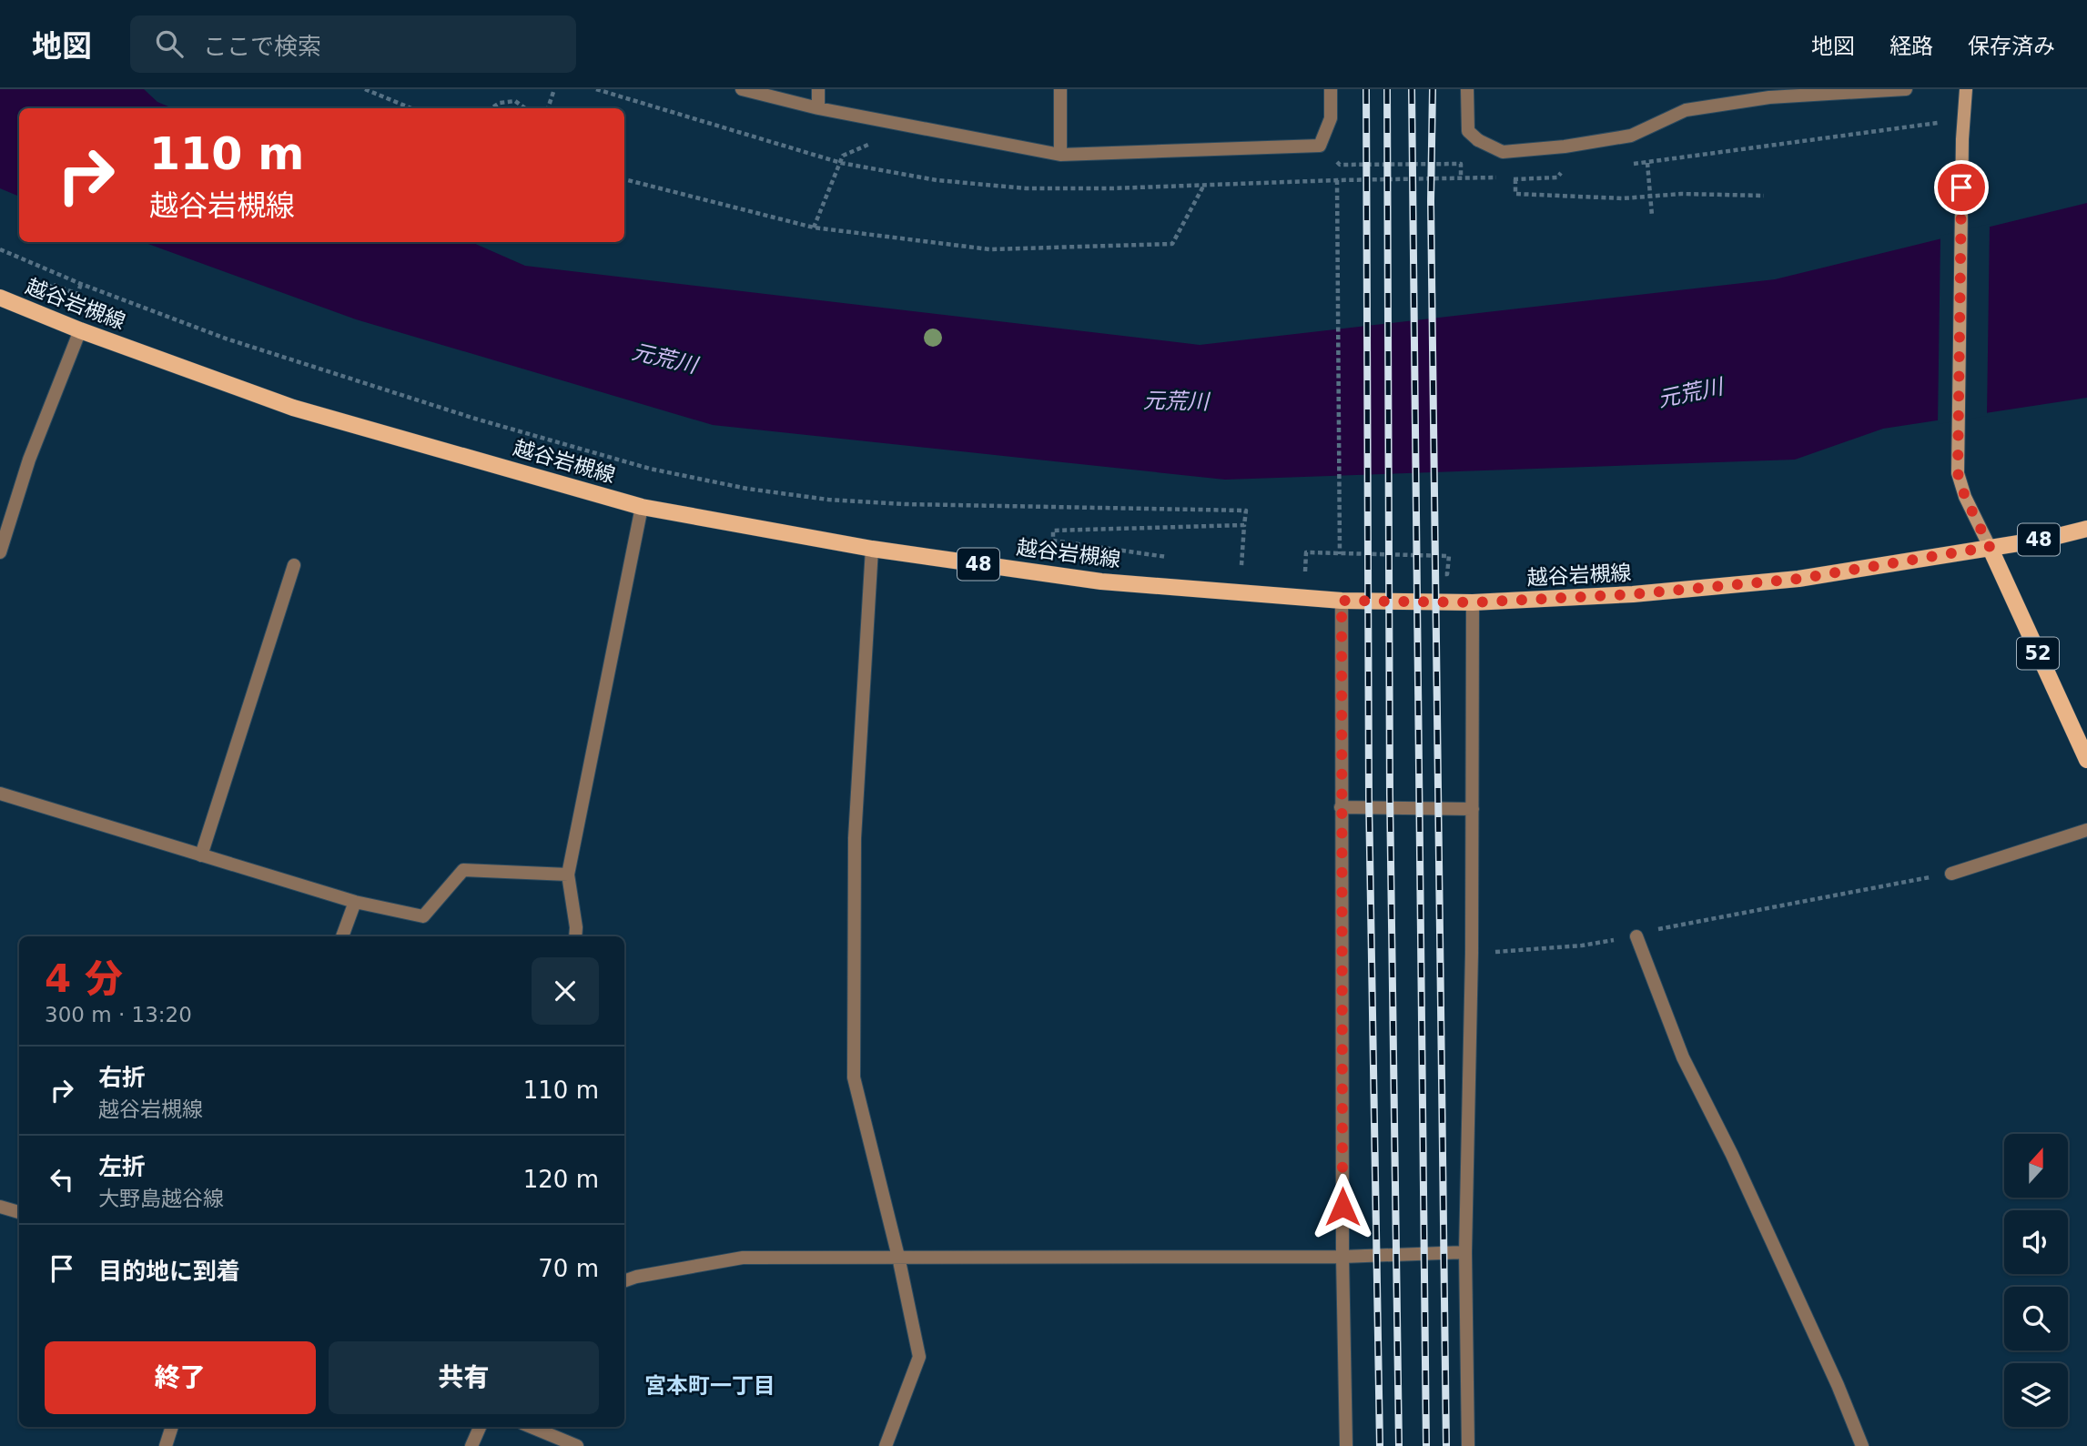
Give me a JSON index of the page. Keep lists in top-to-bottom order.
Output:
{
  "streets": {
    "main road": ["越谷岩槻線", "48", "52"]
  },
  "crossings": [
    ["越谷岩槻線", "52"]
  ],
  "districts": ["宮本町一丁目"],
  "water": ["元荒川"],
  "north": "top",
  "page": {
    "header": "地図",
    "search": "ここで検索",
    "nav": ["地図", "経路", "保存済み"],
    "turn": ["110 m", "越谷岩槻線"],
    "heading": ["4 分", "300 m · 13:20"],
    "list": [
      {
        "name": "右折",
        "note": "越谷岩槻線",
        "value": "110 m"
      },
      {
        "name": "左折",
        "note": "大野島越谷線",
        "value": "120 m"
      },
      {
        "name": "目的地に到着",
        "value": "70 m"
      }
    ],
    "buttons": ["終了", "共有"]
  }
}
